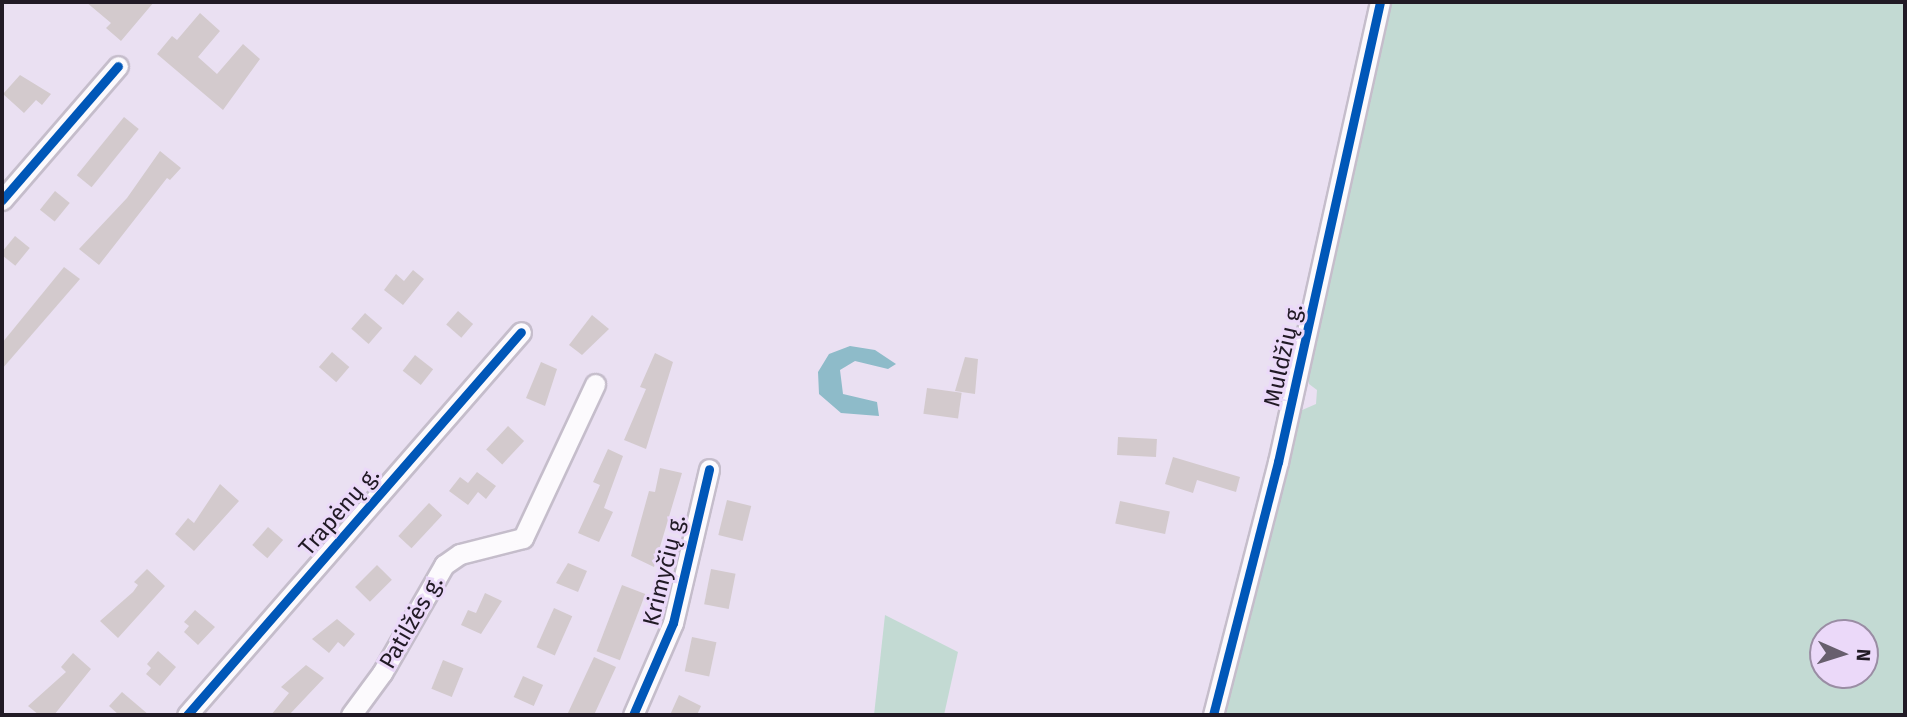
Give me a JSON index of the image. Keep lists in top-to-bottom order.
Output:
{
  "streets": {
    "street": [
      "Muldžių g.",
      "Trapėnų g.",
      "Krimyčių g.",
      "Patilžės g."
    ]
  },
  "north": "right"
}
